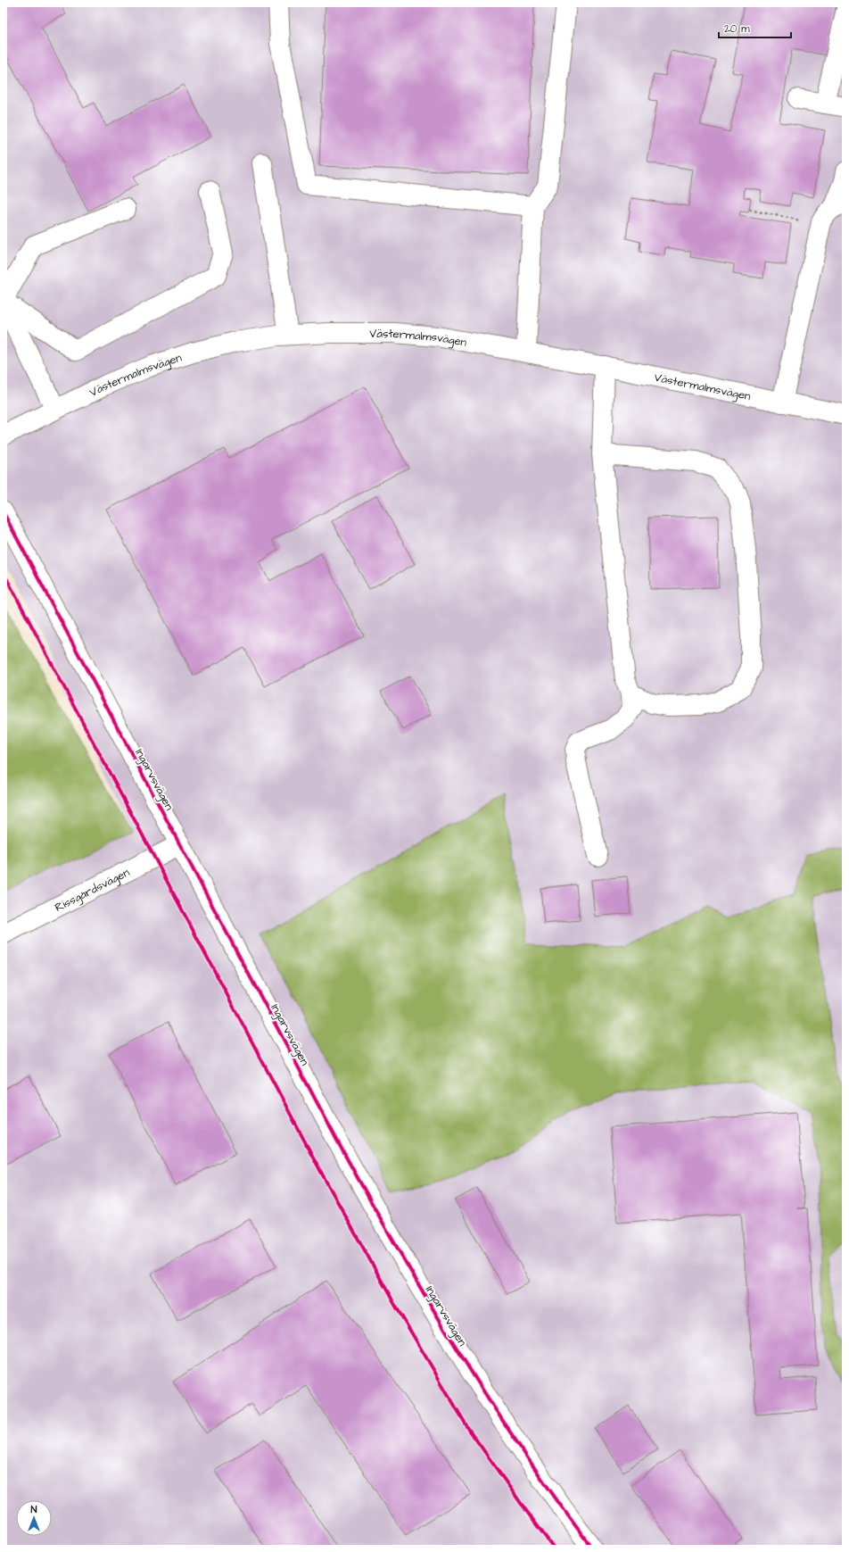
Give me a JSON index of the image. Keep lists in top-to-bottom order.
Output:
{
  "streets": {
    "street": ["Västermalmsvägen", "Ingarvsvägen", "Rissgårdsvägen"]
  },
  "crossings": [
    ["Ingarvsvägen", "Rissgårdsvägen"]
  ],
  "scale_bar": "20 m",
  "north": "top"
}
